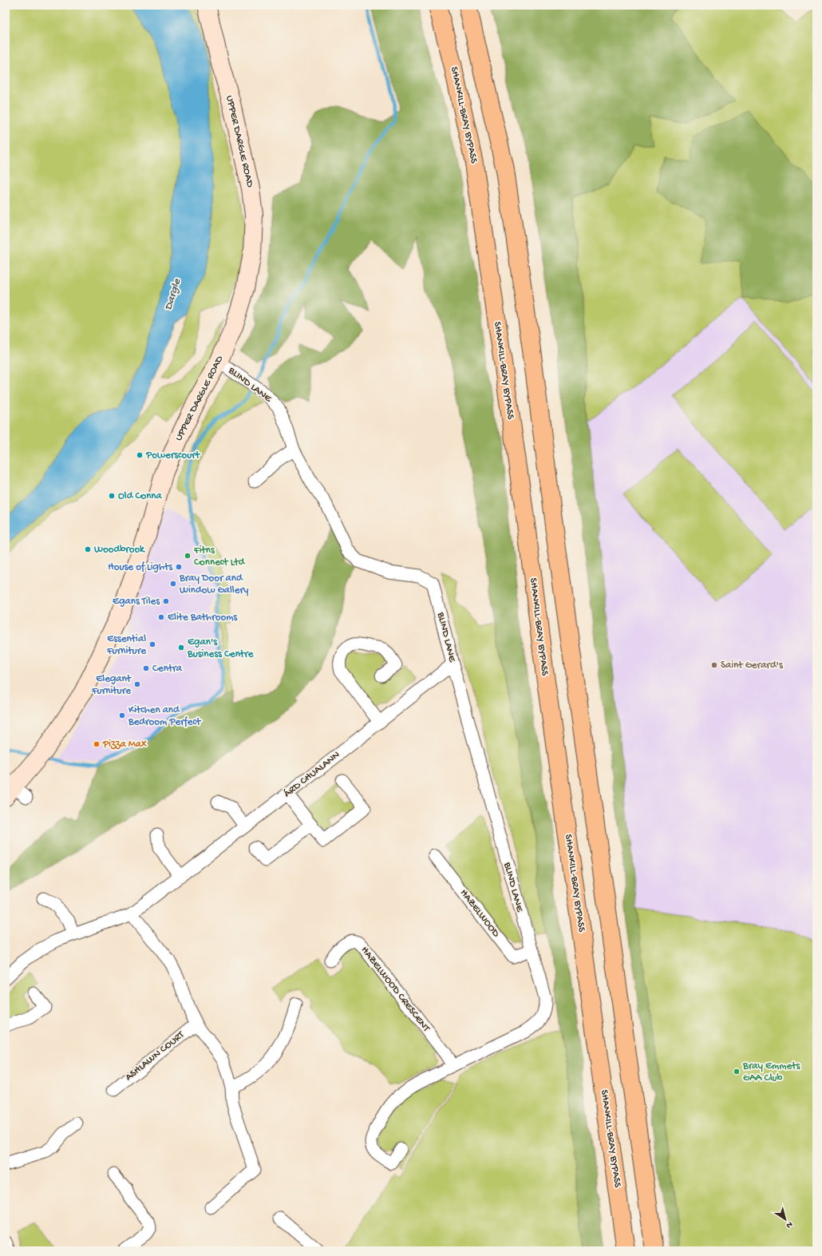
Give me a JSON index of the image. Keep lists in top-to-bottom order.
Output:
{
  "streets": {
    "highway": ["SHANKILL-BRAY BYPASS"],
    "main road": ["UPPER DARGLE ROAD"],
    "street": [
      "BLIND LANE",
      "ÁRD CHUALANN",
      "HAZELWOOD",
      "HAZELWOOD CRESCENT",
      "ASHLAWN COURT"
    ]
  },
  "crossings": [
    ["UPPER DARGLE ROAD", "BLIND LANE"],
    ["BLIND LANE", "ÁRD CHUALANN"],
    ["BLIND LANE", "HAZELWOOD"],
    ["BLIND LANE", "HAZELWOOD CRESCENT"]
  ],
  "water": ["Dargle"],
  "places": [
    "Powerscourt",
    "Old Conna",
    "Woodbrook",
    "Fitns Connect Ltd",
    "House of Lights",
    "Bray Door and Window Gallery",
    "Egans Tiles",
    "Elite Bathrooms",
    "Essential Furniture",
    "Egan's Business Centre",
    "Saint Gerard's",
    "Centra",
    "Elegant Furniture",
    "Kitchen and Bedroom Perfect",
    "Pizza Max",
    "Bray Emmets GAA Club"
  ],
  "north": "bottom right"
}
